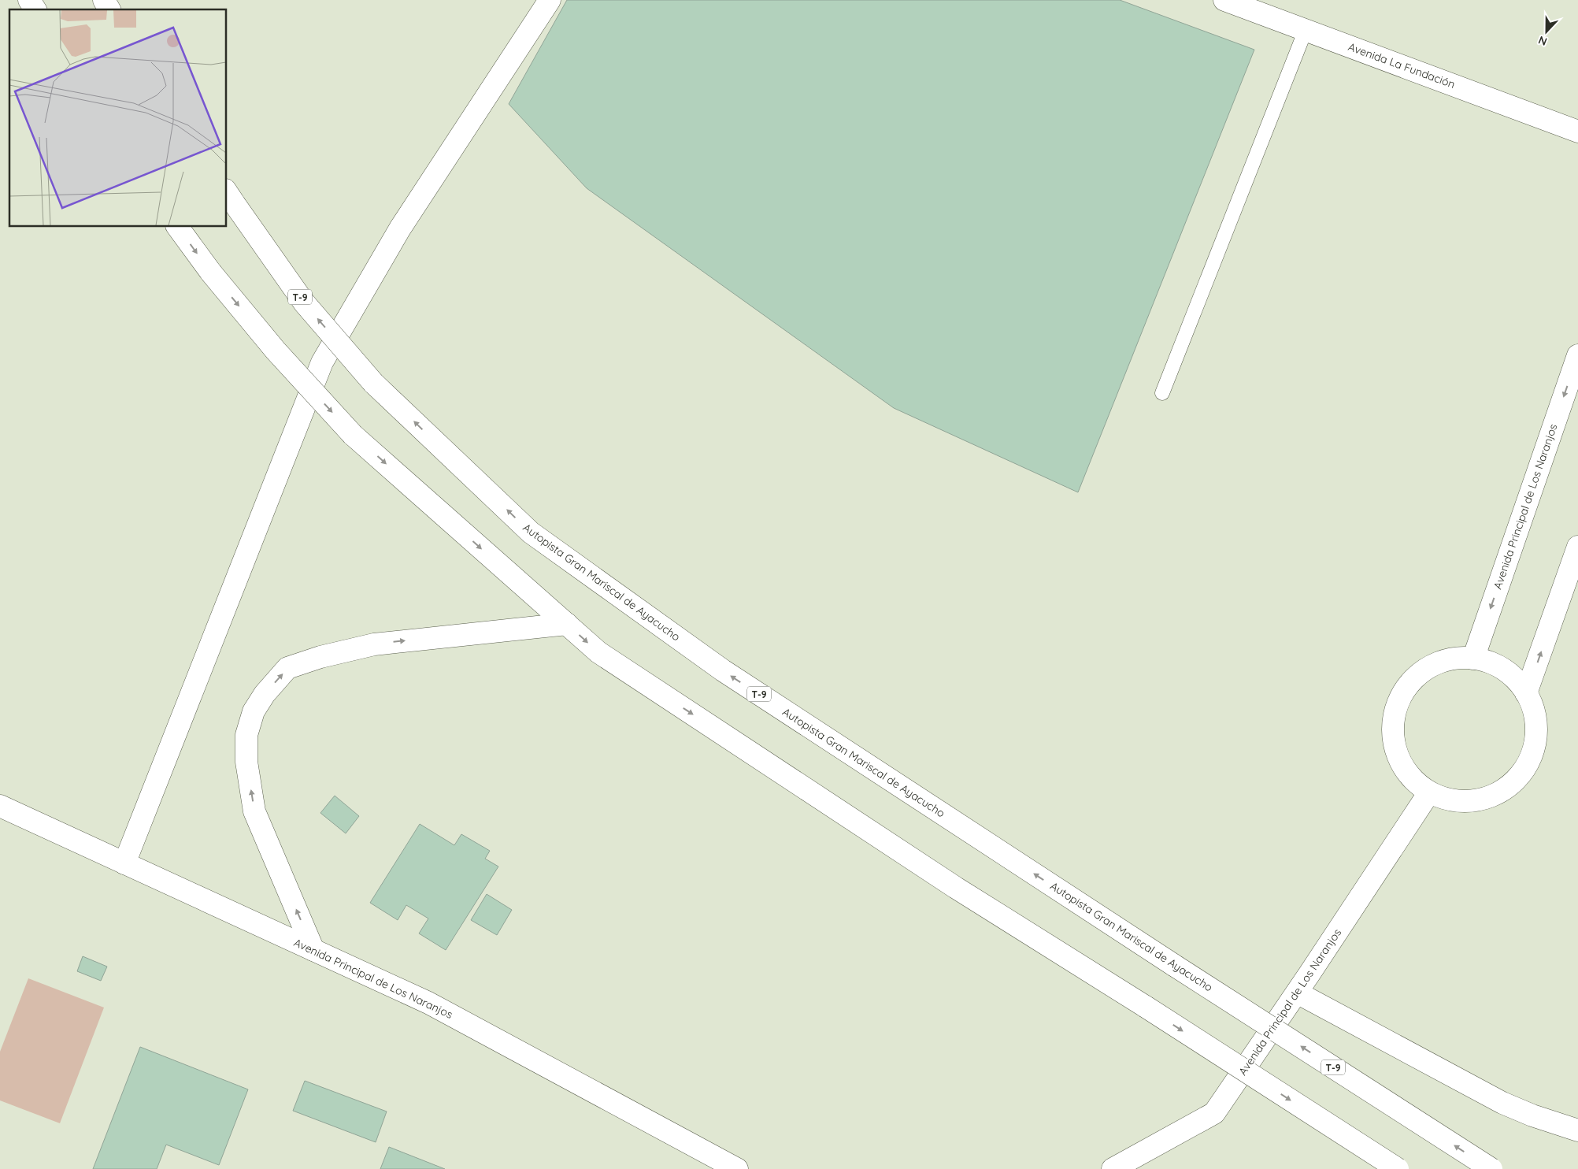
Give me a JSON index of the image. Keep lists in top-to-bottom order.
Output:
{
  "streets": {
    "main road": [
      "Avenida La Fundación",
      "T-9",
      "Avenida Principal de Los Naranjos",
      "Autopista Gran Mariscal de Ayacucho"
    ]
  },
  "north": "bottom"
}
